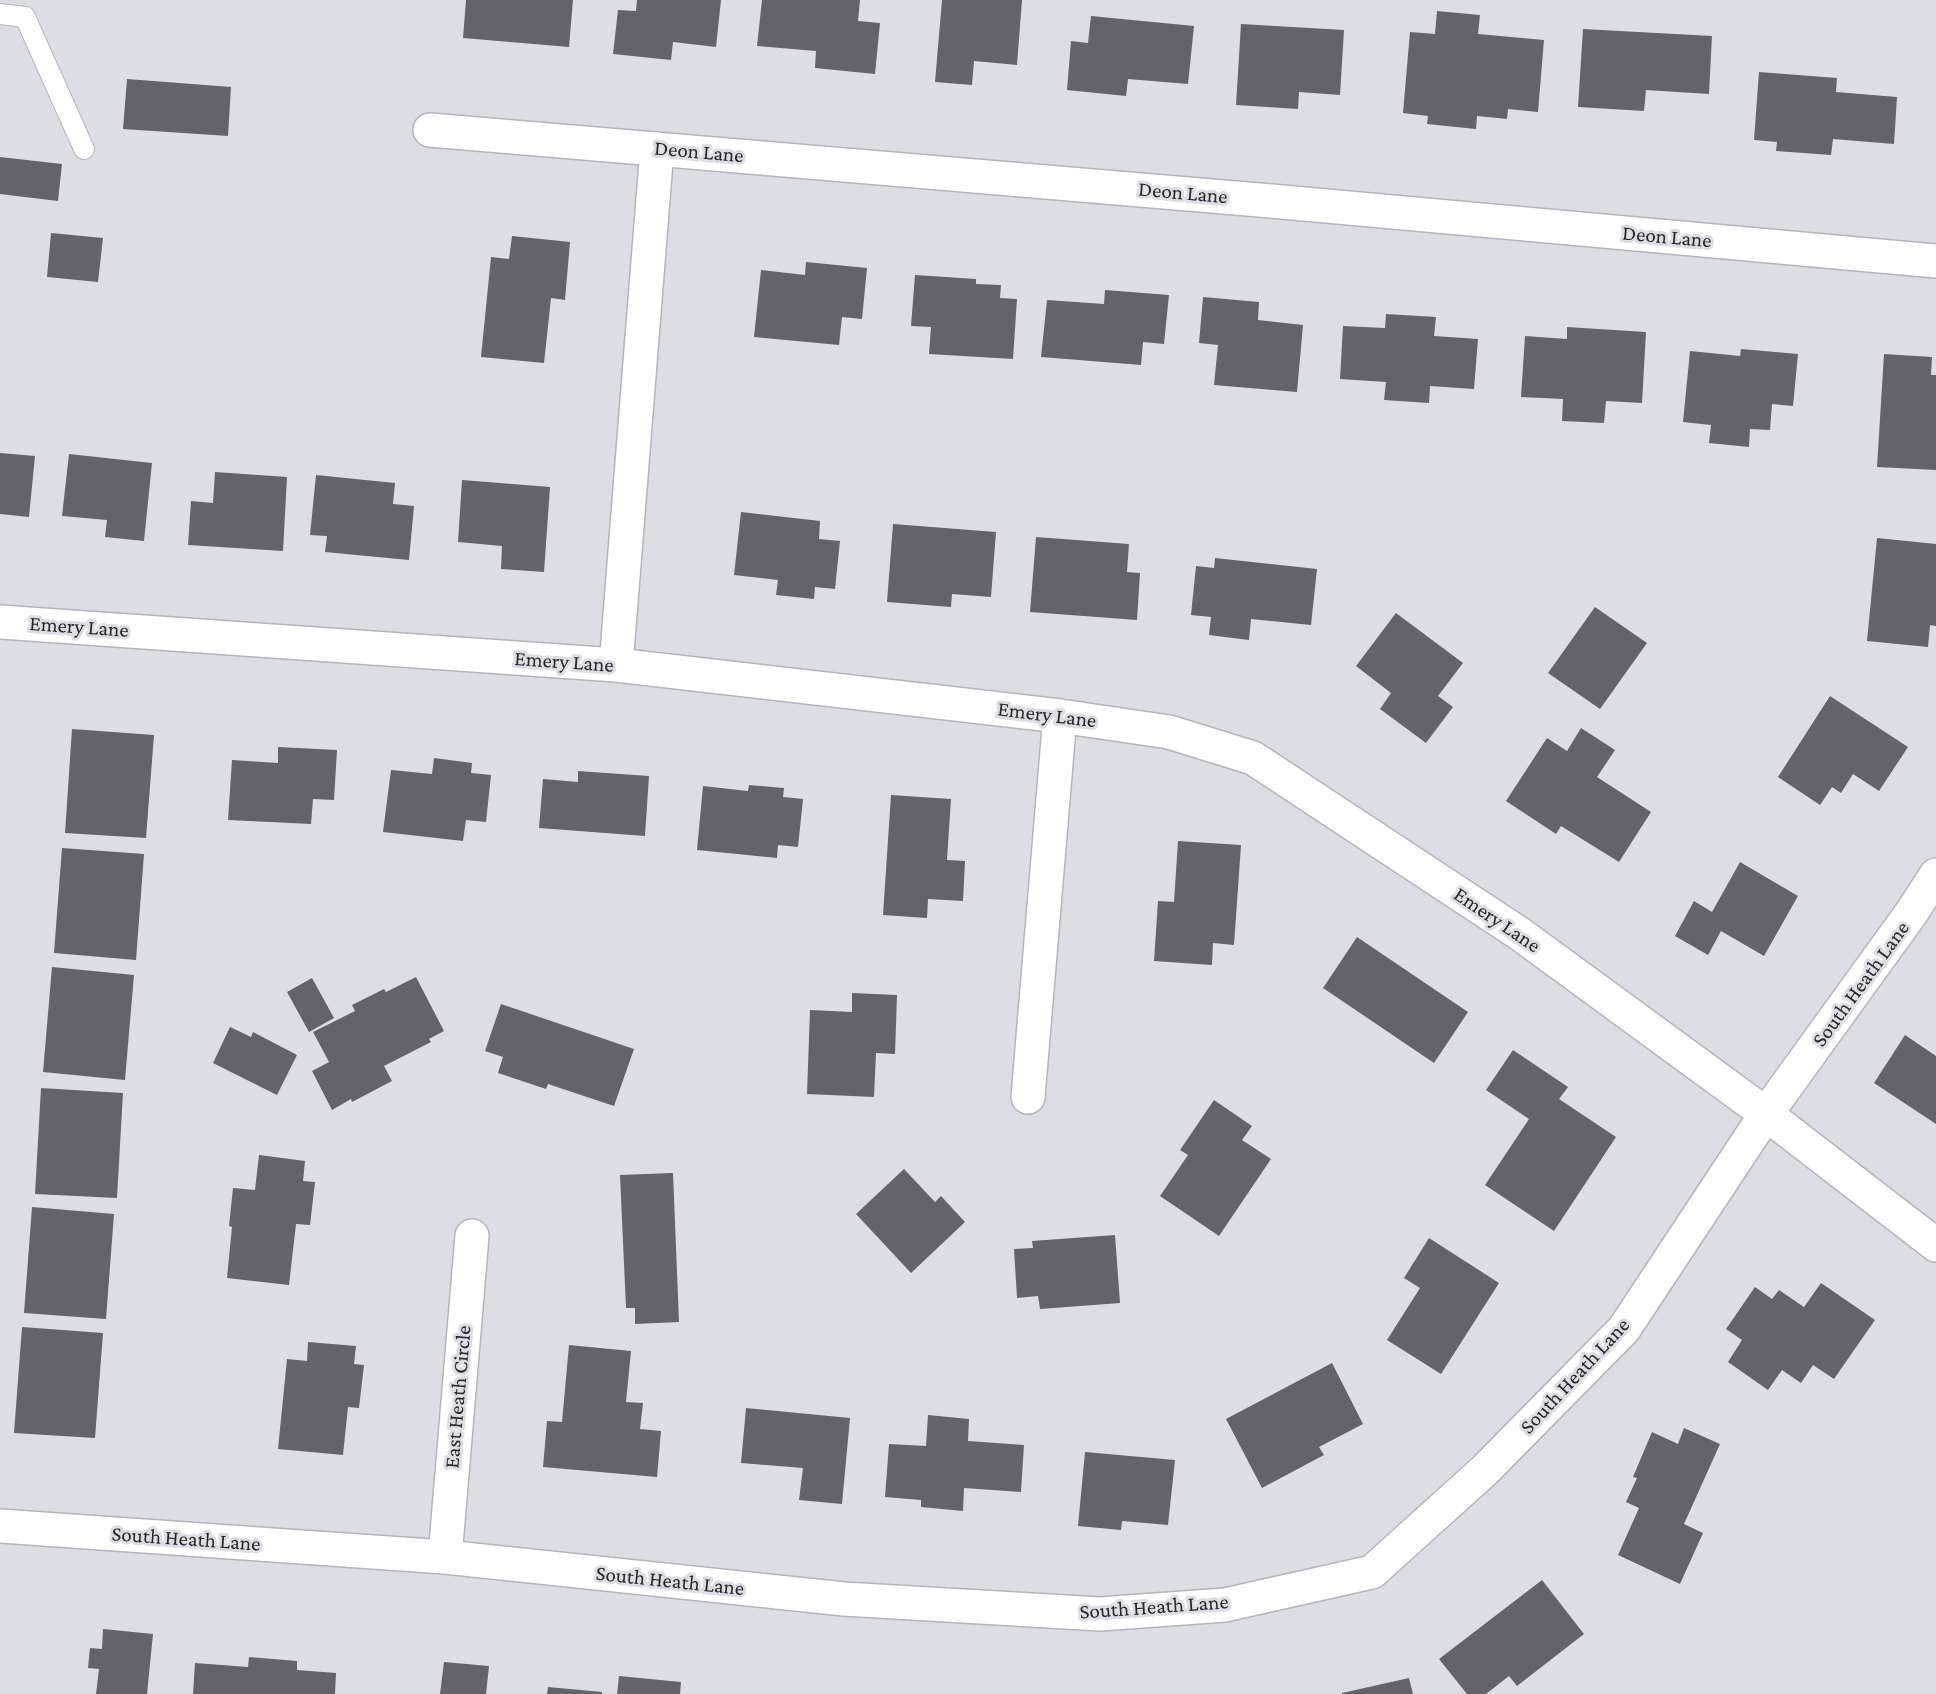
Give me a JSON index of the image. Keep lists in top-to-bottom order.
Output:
{
  "streets": {
    "street": [
      "Deon Lane",
      "Emery Lane",
      "South Heath Lane",
      "East Heath Circle"
    ]
  },
  "crossings": [
    ["Emery Lane", "South Heath Lane"],
    ["South Heath Lane", "East Heath Circle"]
  ]
}
